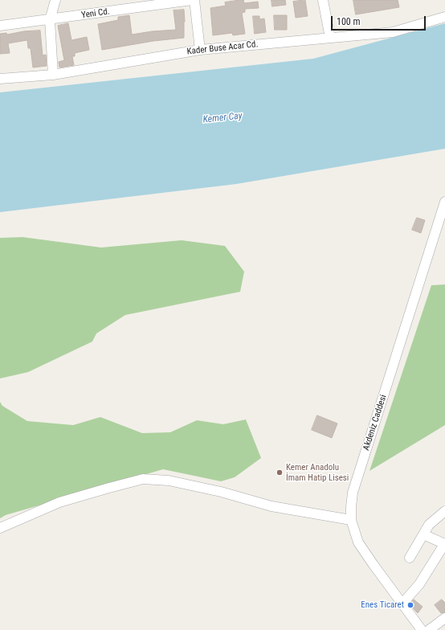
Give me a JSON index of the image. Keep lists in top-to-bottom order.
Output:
{
  "streets": {
    "street": ["Yeni Cd.", "Kader Buse Acar Cd.", "Akdeniz Caddesi"]
  },
  "water": ["Kemer Cay"],
  "places": ["Kemer Anadolu İmam Hatip Lisesi", "Enes Ticaret"],
  "scale_bar": "100 m"
}
